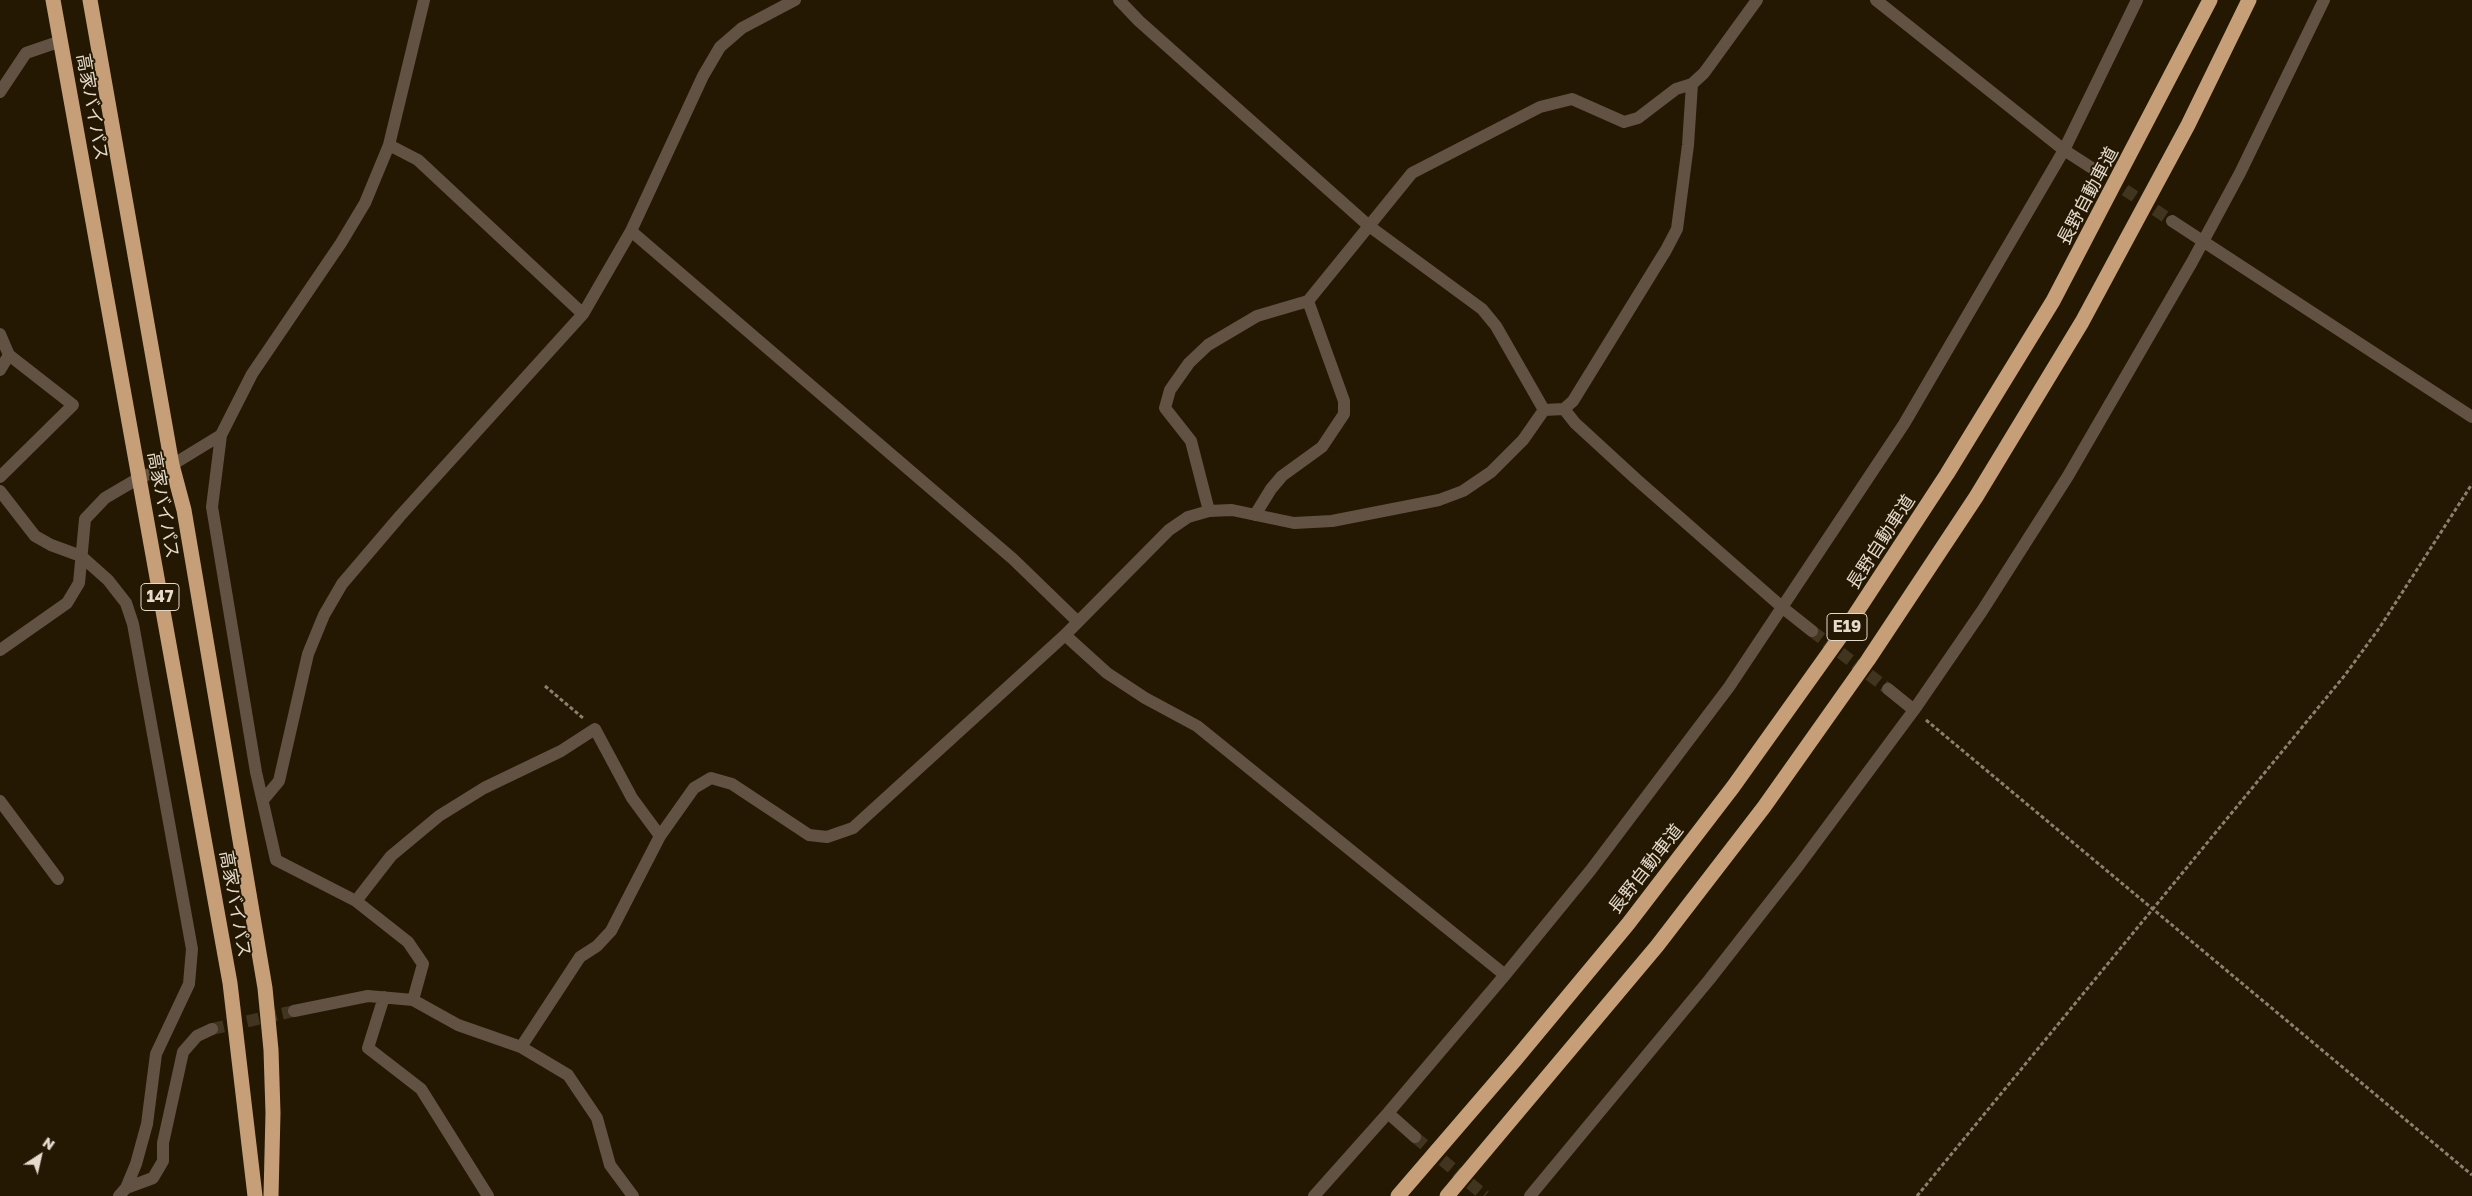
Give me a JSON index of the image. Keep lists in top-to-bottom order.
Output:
{
  "streets": {
    "highway": [
      "高家バイパス",
      "長野自動車道",
      "147",
      "E19"
    ]
  },
  "north": "top right"
}
